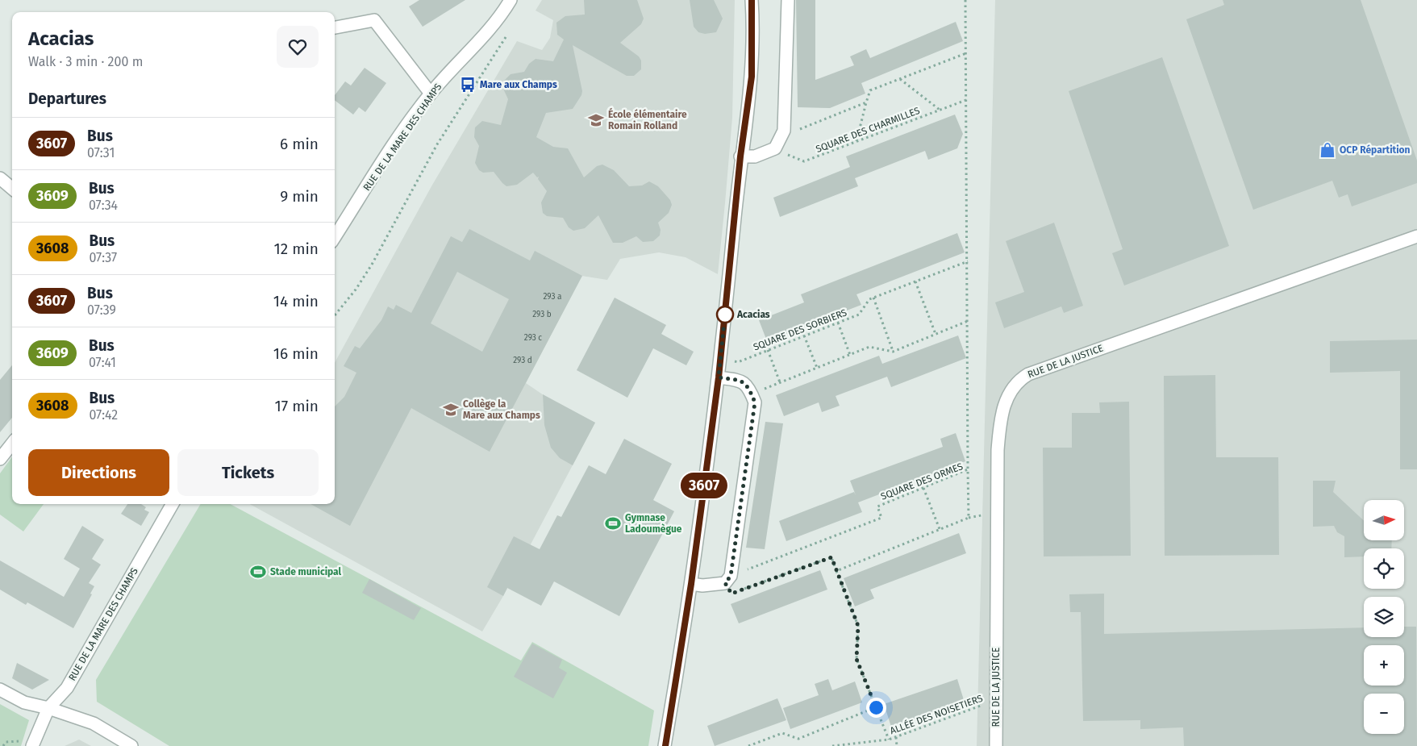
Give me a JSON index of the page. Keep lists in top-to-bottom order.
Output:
{
  "streets": {
    "street": ["RUE DE LA MARE DES CHAMPS", "RUE DE LA JUSTICE"],
    "path": [
      "SQUARE DES CHARMILLES",
      "SQUARE DES SORBIERS",
      "SQUARE DES ORMES",
      "ALLÉE DES NOISETIERS"
    ]
  },
  "crossings": [
    ["RUE DE LA JUSTICE", "ALLÉE DES NOISETIERS"]
  ],
  "places": {
    "bus stop": ["Mare aux Champs"],
    "school or university": ["École élémentaire Romain Rolland", "Collège la Mare aux Champs"],
    "shop": ["OCP Répartition"],
    "other": ["Acacias"],
    "sports": ["Gymnase Ladoumègue", "Stade municipal"]
  },
  "lines": ["bus line 3607"],
  "house_numbers": [
    "293 a",
    "293 b",
    "293 c",
    "293 d"
  ],
  "north": "right",
  "page": {
    "on_map": "3607",
    "heading": [
      ["Acacias", "Walk · 3 min · 200 m"],
      "Departures"
    ],
    "list": [
      {
        "mark": "3607",
        "name": "Bus",
        "note": "07:31",
        "value": "6 min"
      },
      {
        "mark": "3609",
        "name": "Bus",
        "note": "07:34",
        "value": "9 min"
      },
      {
        "mark": "3608",
        "name": "Bus",
        "note": "07:37",
        "value": "12 min"
      },
      {
        "mark": "3607",
        "name": "Bus",
        "note": "07:39",
        "value": "14 min"
      },
      {
        "mark": "3609",
        "name": "Bus",
        "note": "07:41",
        "value": "16 min"
      },
      {
        "mark": "3608",
        "name": "Bus",
        "note": "07:42",
        "value": "17 min"
      }
    ],
    "buttons": ["Directions", "Tickets"],
    "map_buttons": ["+", "−"]
  }
}
